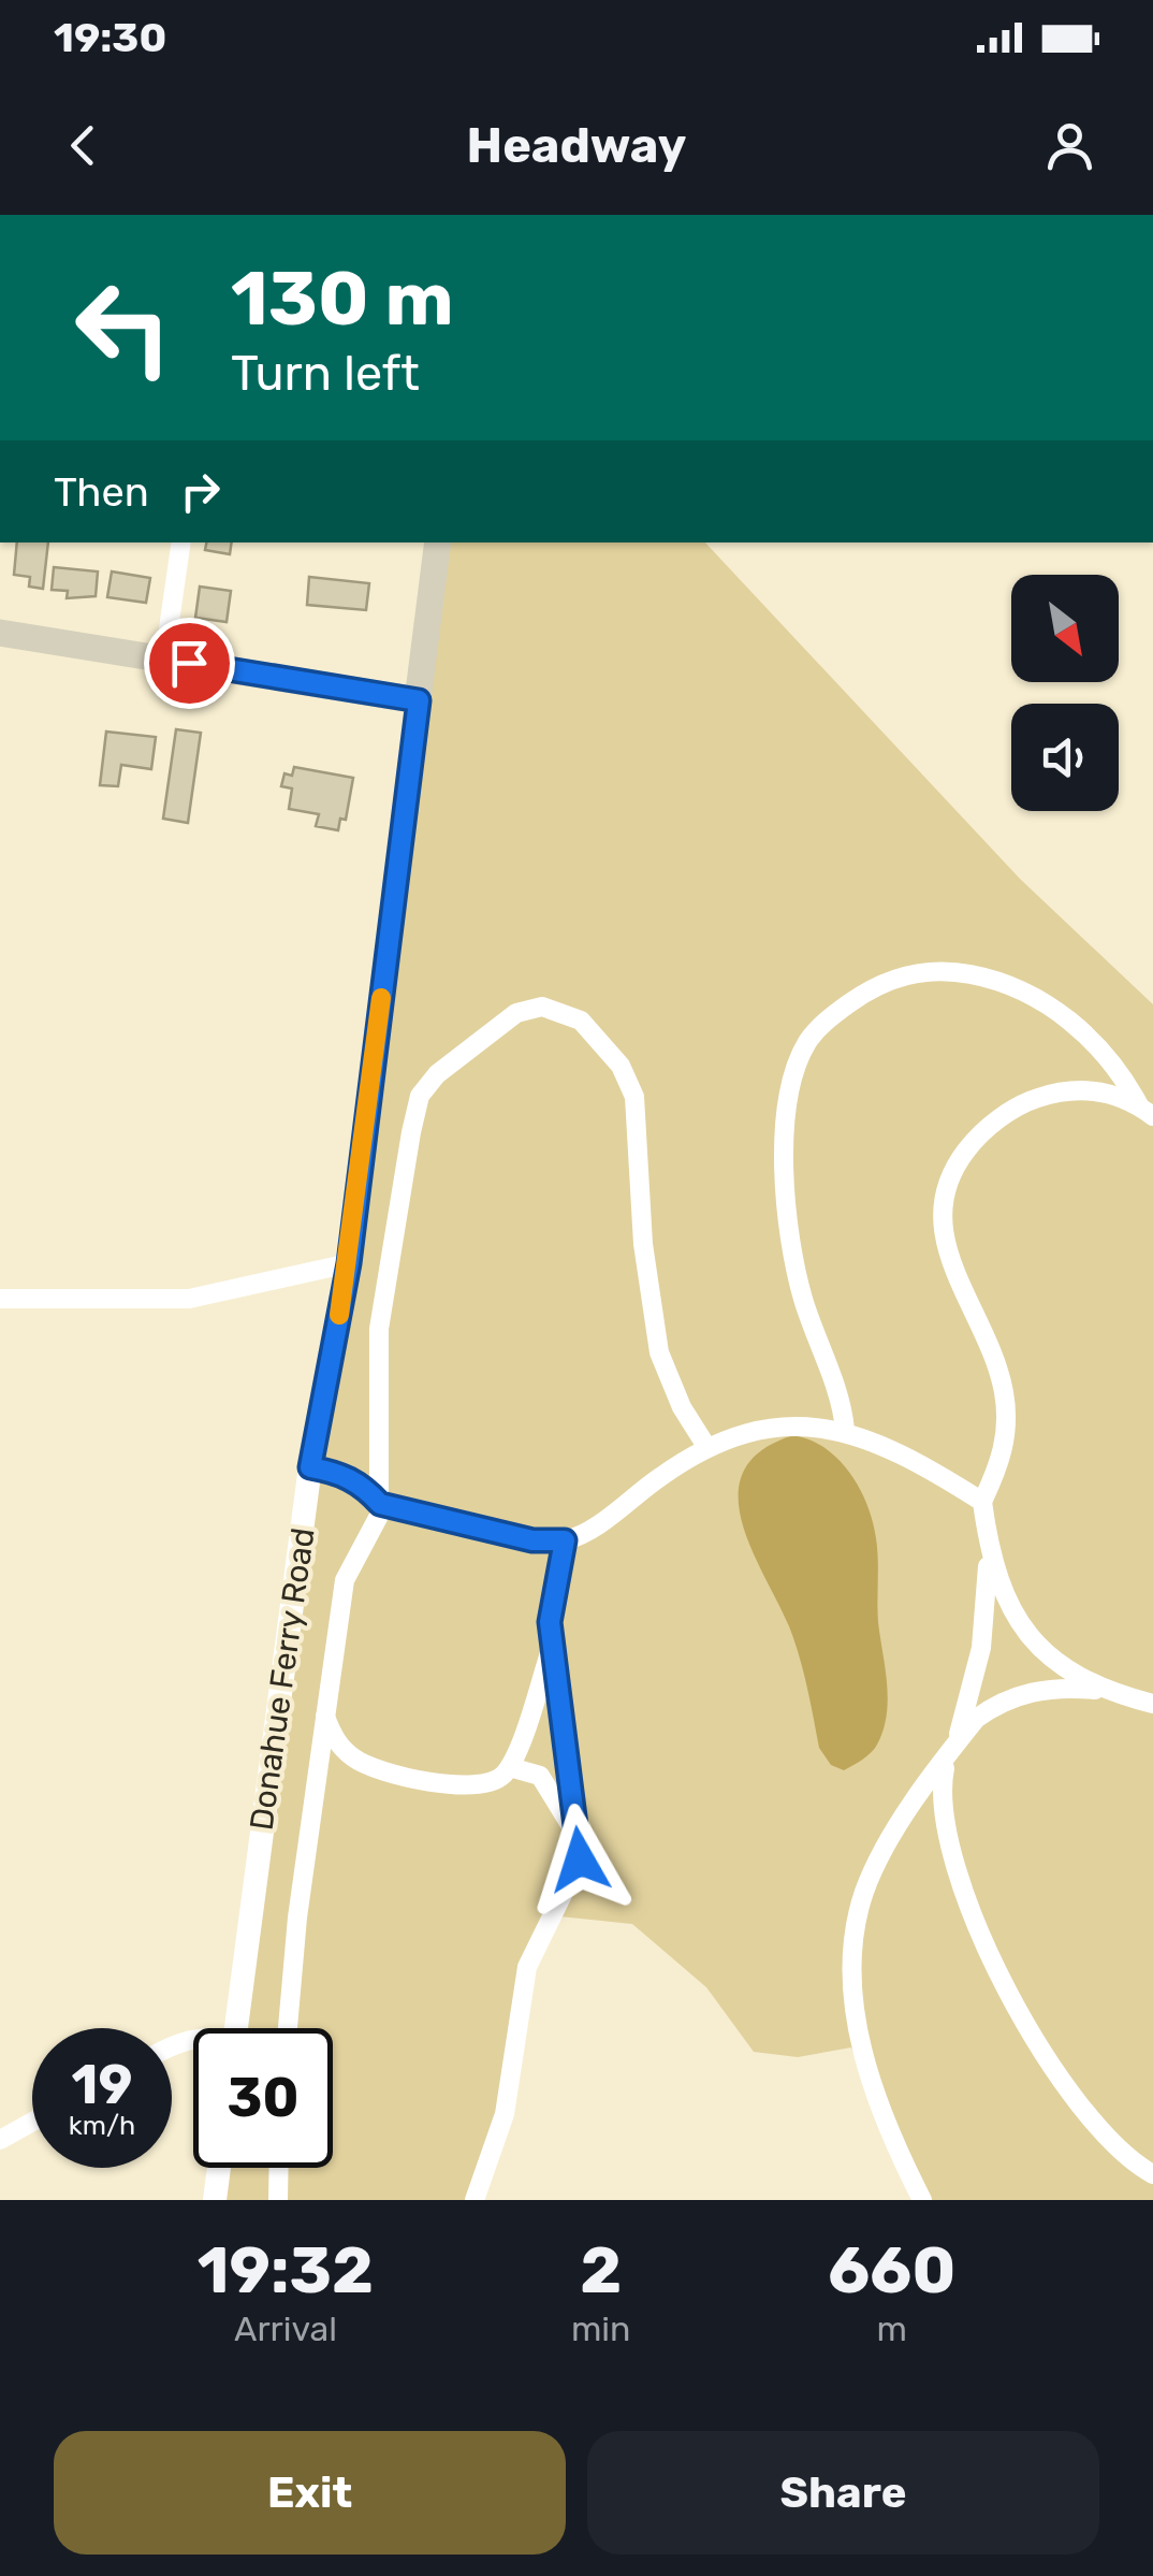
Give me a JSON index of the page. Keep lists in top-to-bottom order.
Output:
{
  "streets": {
    "main road": ["Donahue Ferry Road"]
  },
  "north": "bottom right",
  "page": {
    "status": "19:30",
    "header": "Headway",
    "turn": ["130 m", "Turn left"],
    "then": "Then",
    "speed": "19 km/h",
    "limit": "30",
    "eta": [
      "19:32",
      "Arrival",
      "2",
      "min",
      "660",
      "m"
    ],
    "buttons": ["Exit", "Share"]
  }
}
